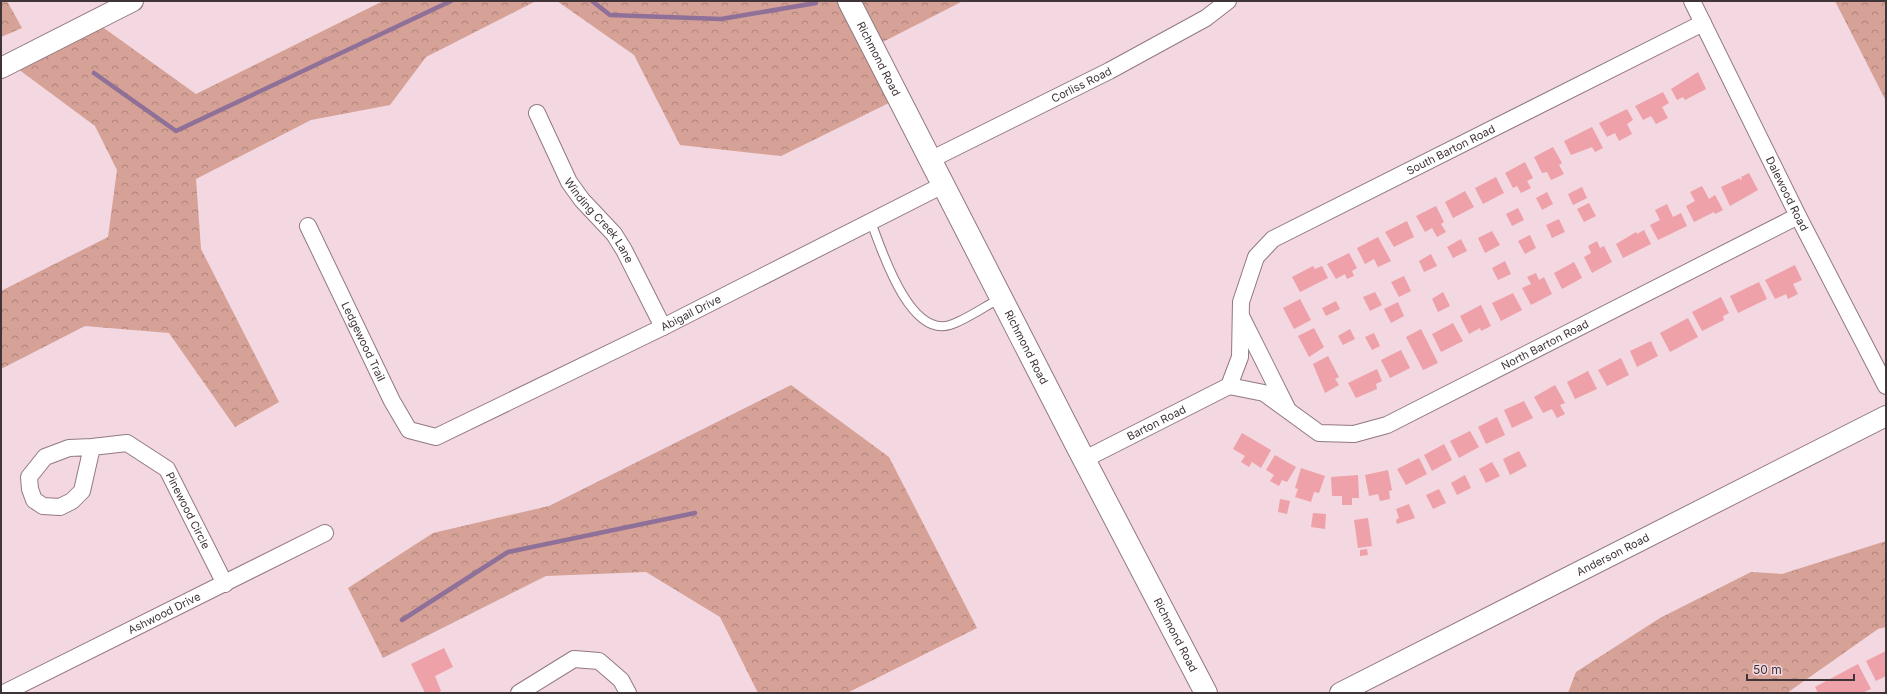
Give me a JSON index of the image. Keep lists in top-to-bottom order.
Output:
{
  "streets": {
    "main road": ["Richmond Road"],
    "street": [
      "Corliss Road",
      "South Barton Road",
      "Dalewood Road",
      "Winding Creek Lane",
      "Abigail Drive",
      "Ledgewood Trail",
      "North Barton Road",
      "Barton Road",
      "Pinewood Circle",
      "Anderson Road",
      "Ashwood Drive"
    ]
  },
  "crossings": [
    ["Richmond Road", "Corliss Road"],
    ["Richmond Road", "Abigail Drive"],
    ["Richmond Road", "Barton Road"],
    ["South Barton Road", "Dalewood Road"],
    ["South Barton Road", "North Barton Road"],
    ["South Barton Road", "Barton Road"],
    ["Dalewood Road", "North Barton Road"],
    ["Winding Creek Lane", "Abigail Drive"],
    ["Abigail Drive", "Ledgewood Trail"],
    ["North Barton Road", "Barton Road"],
    ["Pinewood Circle", "Ashwood Drive"]
  ],
  "scale_bar": "50 m"
}
